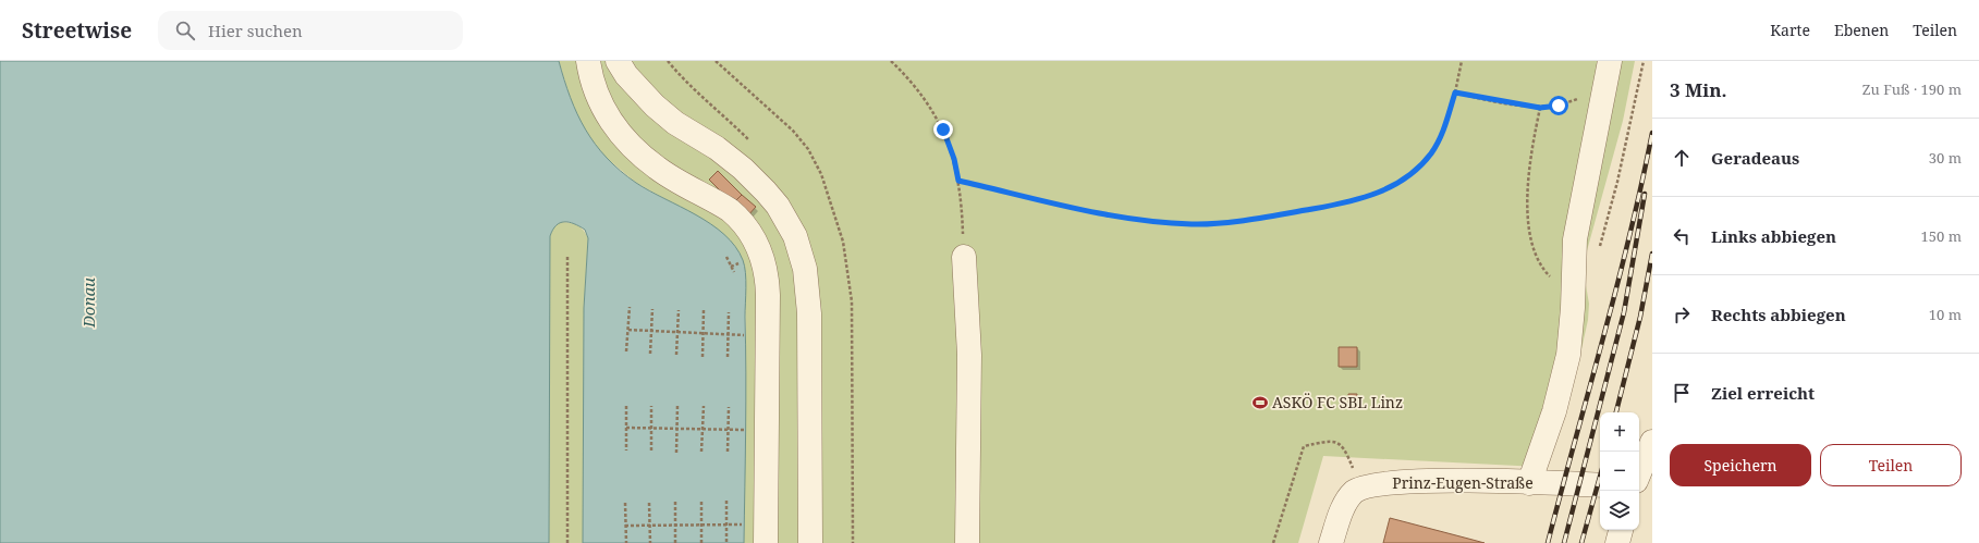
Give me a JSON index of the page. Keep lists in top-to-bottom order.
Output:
{
  "streets": {
    "street": ["Prinz-Eugen-Straße"]
  },
  "water": ["Donau"],
  "places": {
    "sports": ["ASKÖ FC SBL Linz"]
  },
  "page": {
    "header": "Streetwise",
    "search": "Hier suchen",
    "nav": ["Karte", "Ebenen", "Teilen"],
    "heading": ["3 Min.", "Zu Fuß · 190 m"],
    "list": [
      ["Geradeaus", "30 m"],
      ["Links abbiegen", "150 m"],
      ["Rechts abbiegen", "10 m"],
      "Ziel erreicht"
    ],
    "map_buttons": ["+", "−"],
    "buttons": ["Speichern", "Teilen"]
  }
}
